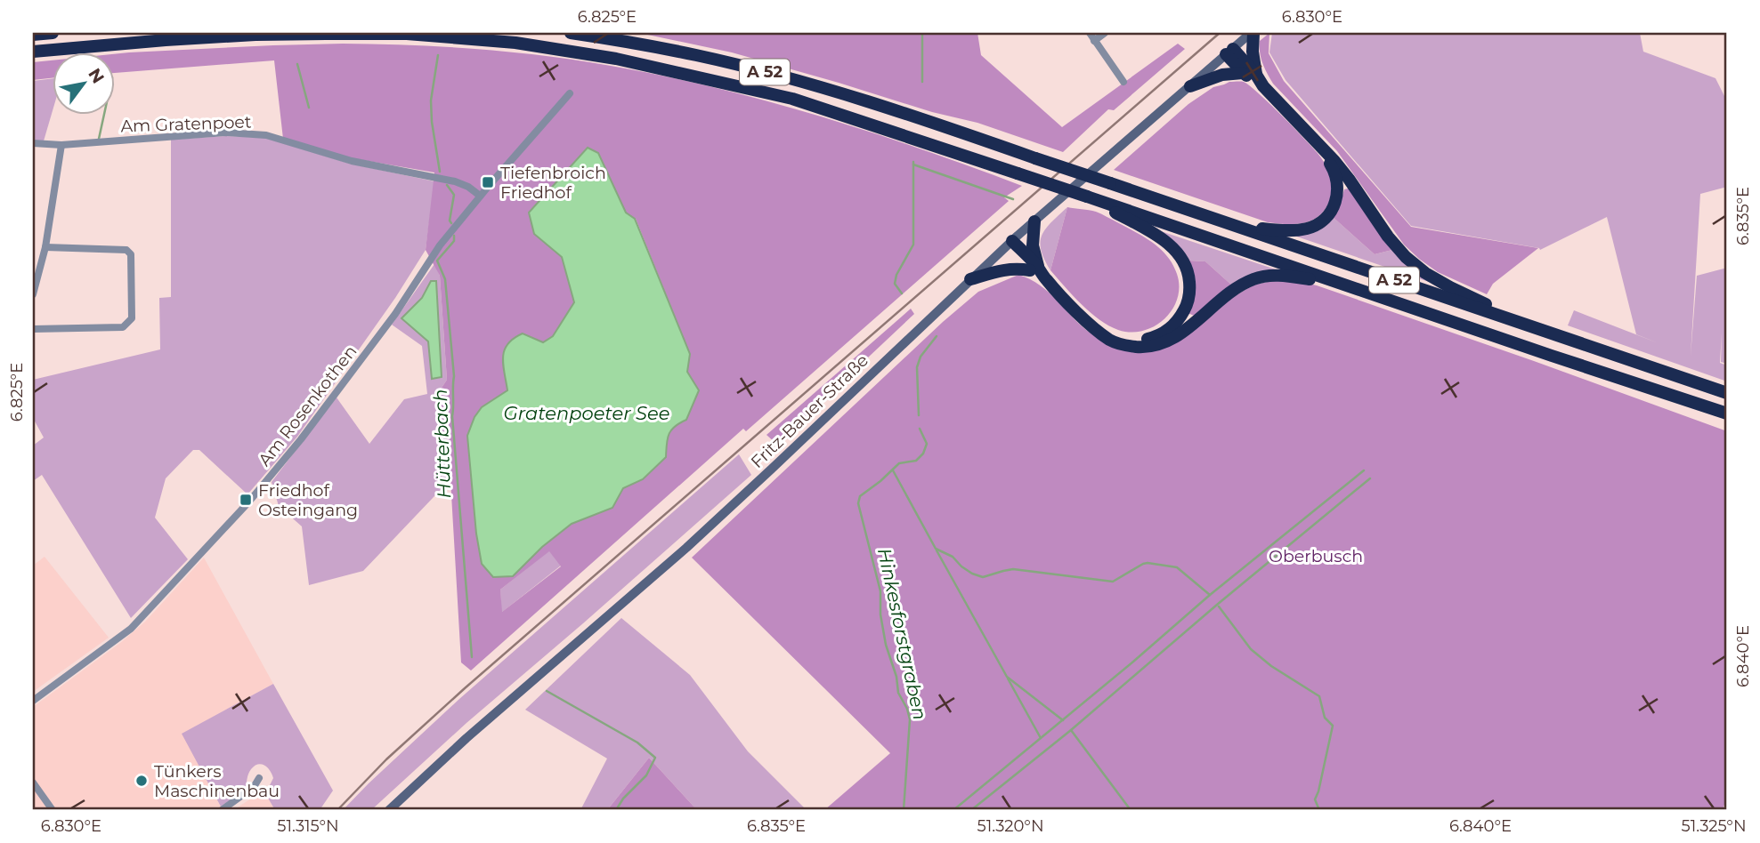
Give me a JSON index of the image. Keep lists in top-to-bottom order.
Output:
{
  "streets": {
    "highway": ["A 52"],
    "main road": ["Fritz-Bauer-Straße"],
    "street": ["Am Gratenpoet", "Am Rosenkothen"]
  },
  "crossings": [
    ["Am Gratenpoet", "Am Rosenkothen"]
  ],
  "water": ["Gratenpoeter See", "Hütterbach", "Hinkesforstgraben"],
  "parks": ["Oberbusch"],
  "places": {
    "transit": ["Tiefenbroich Friedhof", "Friedhof Osteingang"],
    "other": ["Tünkers Maschinenbau"]
  },
  "north": "top right",
  "coordinates": [
    "6.825°E",
    "6.830°E",
    "6.835°E",
    "6.840°E",
    "51.315°N",
    "51.320°N",
    "51.325°N"
  ]
}
